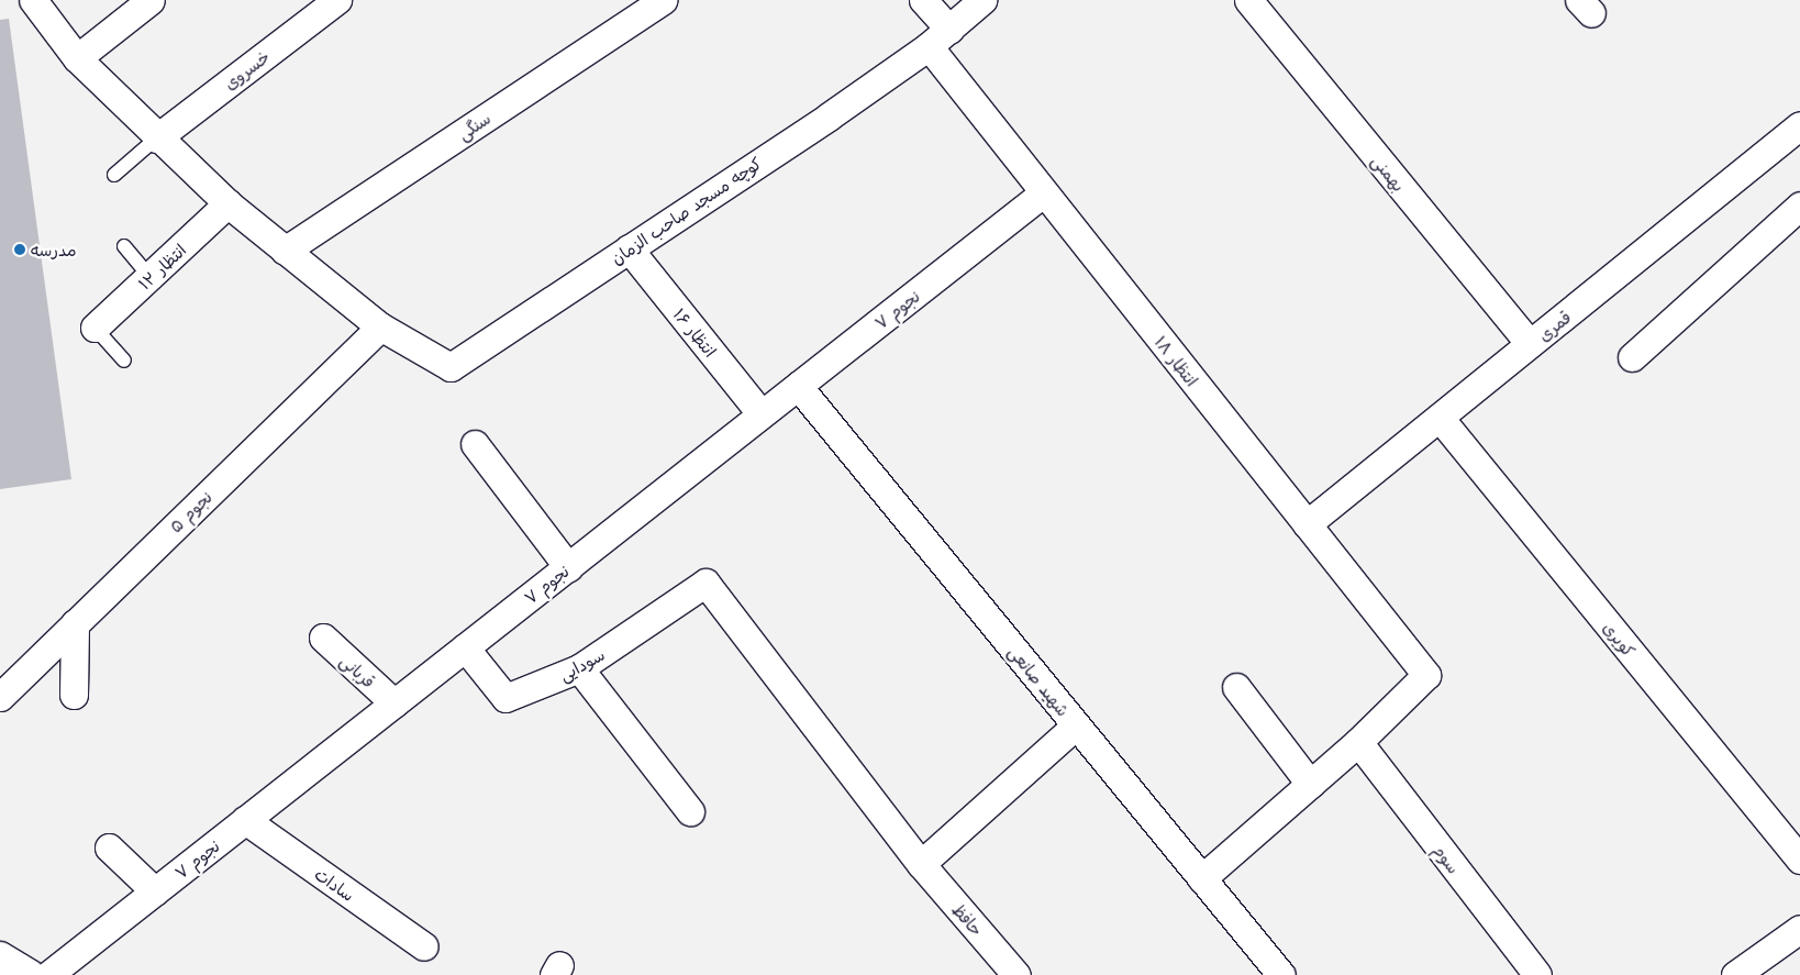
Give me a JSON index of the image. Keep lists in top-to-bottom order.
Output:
{
  "streets": {
    "street": [
      "خسروی",
      "سنگی",
      "بهمنی",
      "کوچه مسجد صاحب الزمان",
      "انتظار ۱۲",
      "نجوم ۷",
      "قمری",
      "انتظار ۱۶",
      "انتظار ۱۸",
      "نجوم ۵",
      "کویری",
      "سودایی",
      "قربانی",
      "شهید صانعی",
      "سوم",
      "سادات",
      "حافظ"
    ]
  },
  "crossings": [
    ["بهمنی", "قمری"],
    ["کوچه مسجد صاحب الزمان", "انتظار ۱۶"],
    ["کوچه مسجد صاحب الزمان", "انتظار ۱۸"],
    ["کوچه مسجد صاحب الزمان", "نجوم ۵"],
    ["نجوم ۷", "انتظار ۱۶"],
    ["نجوم ۷", "انتظار ۱۸"],
    ["نجوم ۷", "سودایی"],
    ["نجوم ۷", "قربانی"],
    ["نجوم ۷", "شهید صانعی"],
    ["نجوم ۷", "سادات"],
    ["قمری", "انتظار ۱۸"],
    ["قمری", "کویری"],
    ["انتظار ۱۸", "سوم"],
    ["سودایی", "حافظ"]
  ],
  "places": ["مدرسه"]
}
